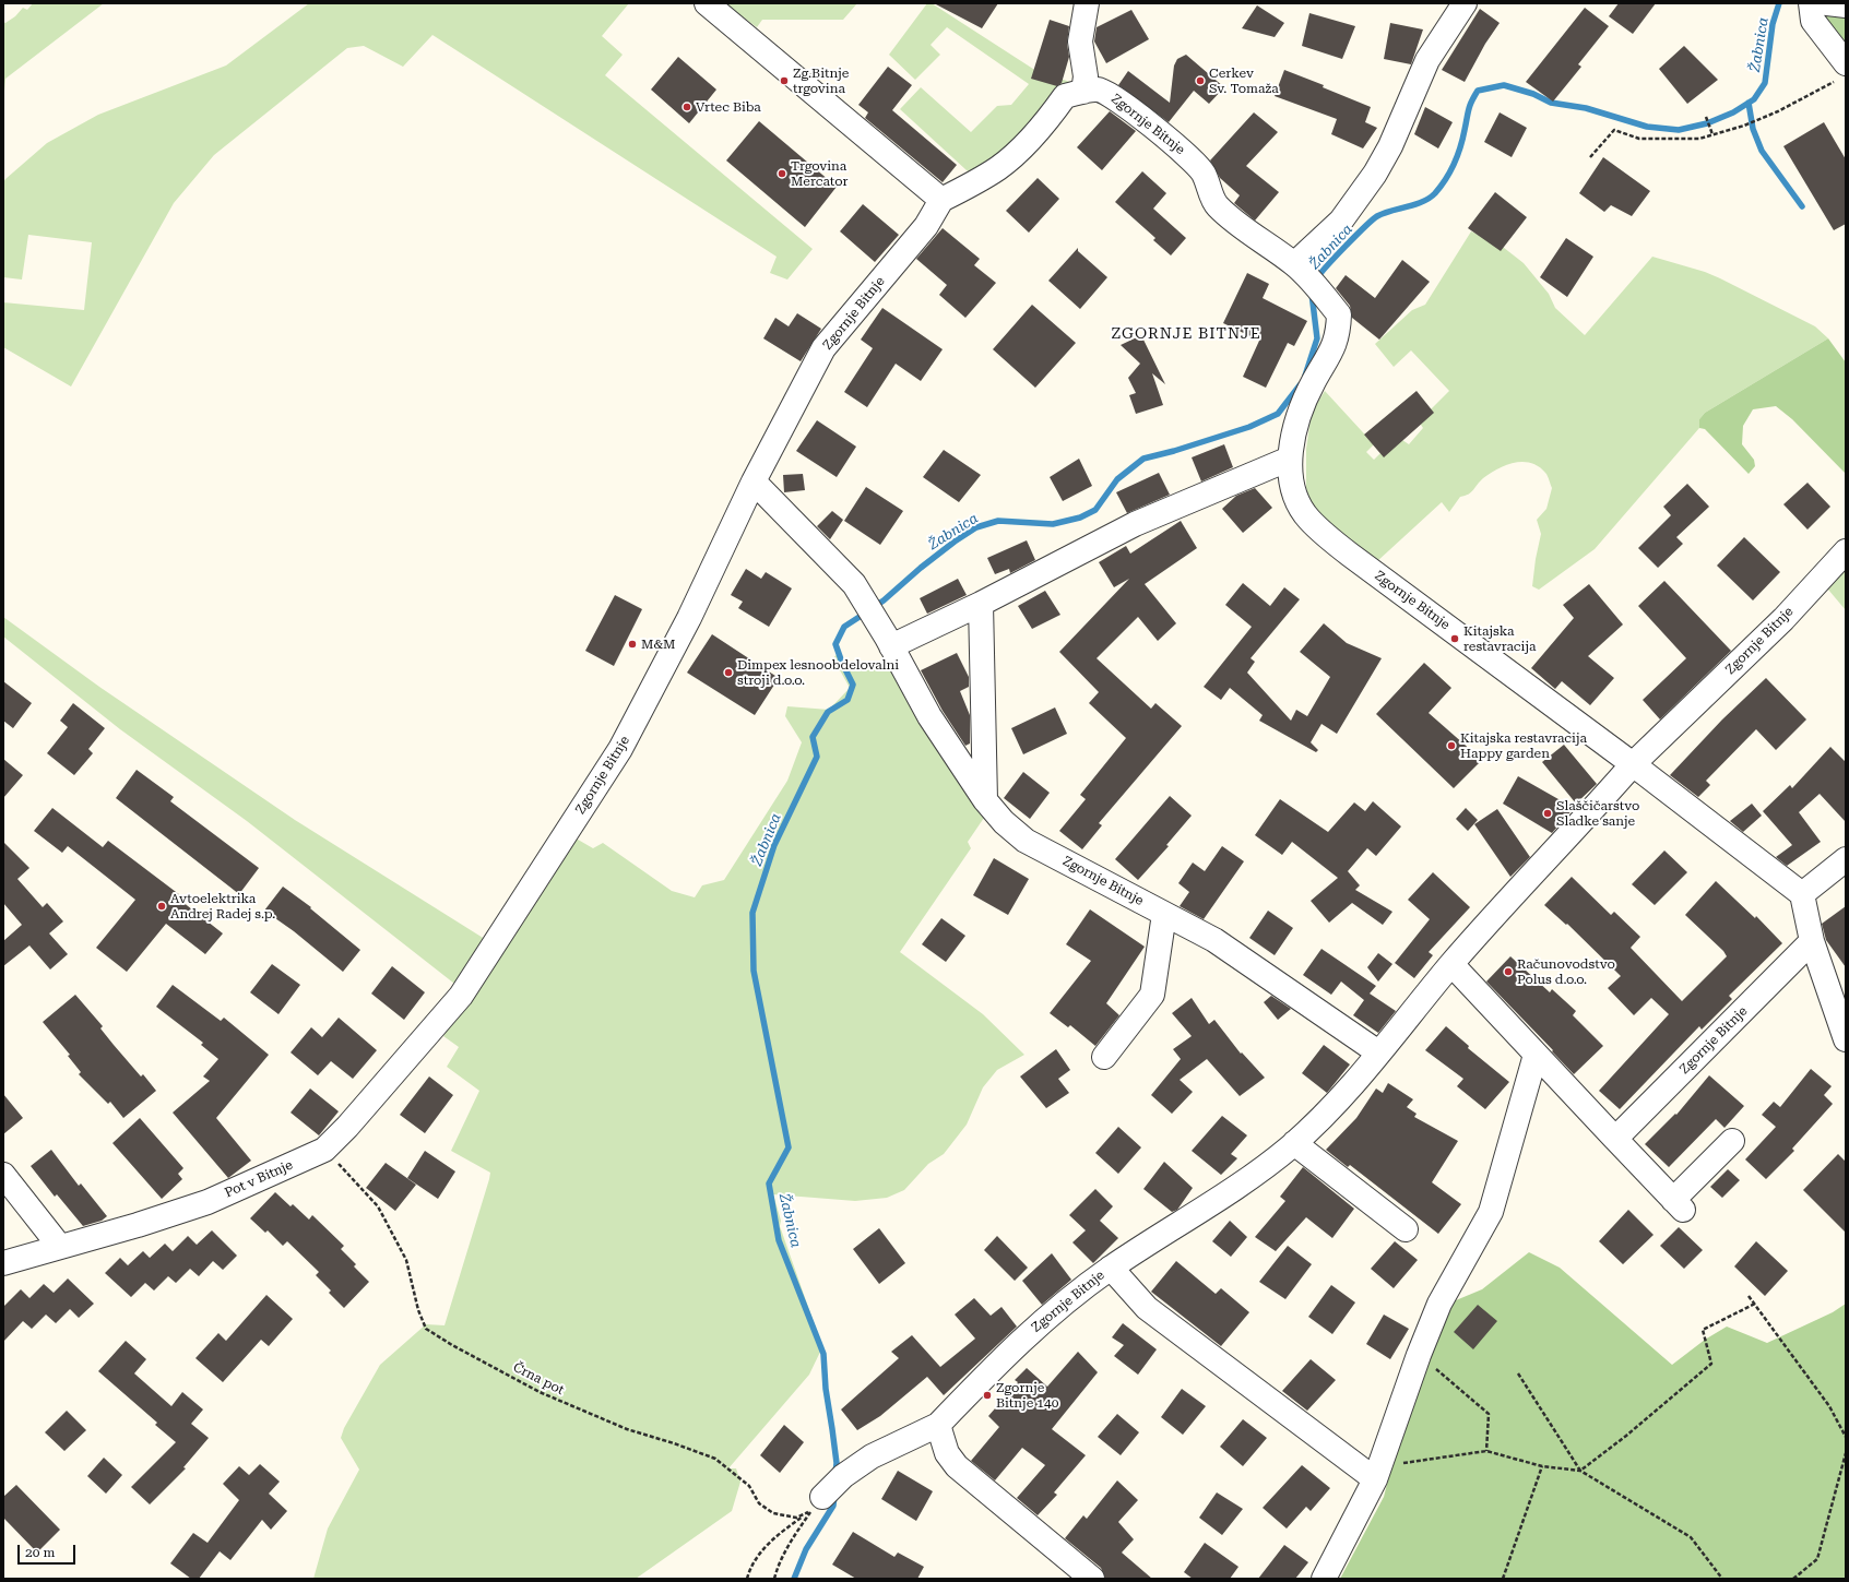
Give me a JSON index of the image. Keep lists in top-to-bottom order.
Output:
{
  "streets": {
    "street": ["Zgornje Bitnje", "Pot v Bitnje"],
    "path": ["Črna pot"]
  },
  "crossings": [
    ["Zgornje Bitnje", "Pot v Bitnje"],
    ["Pot v Bitnje", "Črna pot"]
  ],
  "districts": ["ZGORNJE BITNJE"],
  "water": ["Žabnica"],
  "places": [
    "Zg.Bitnje trgovina",
    "Cerkev Sv. Tomaža",
    "Vrtec Biba",
    "Trgovina Mercator",
    "Kitajska restavracija",
    "M&M",
    "Dimpex lesnoobdelovalni stroji d.o.o.",
    "Kitajska restavracija Happy garden",
    "Slaščičarstvo Sladke sanje",
    "Avtoelektrika Andrej Radej s.p.",
    "Računovodstvo Polus d.o.o.",
    "Zgornje Bitnje 140"
  ],
  "scale_bar": "20 m"
}
